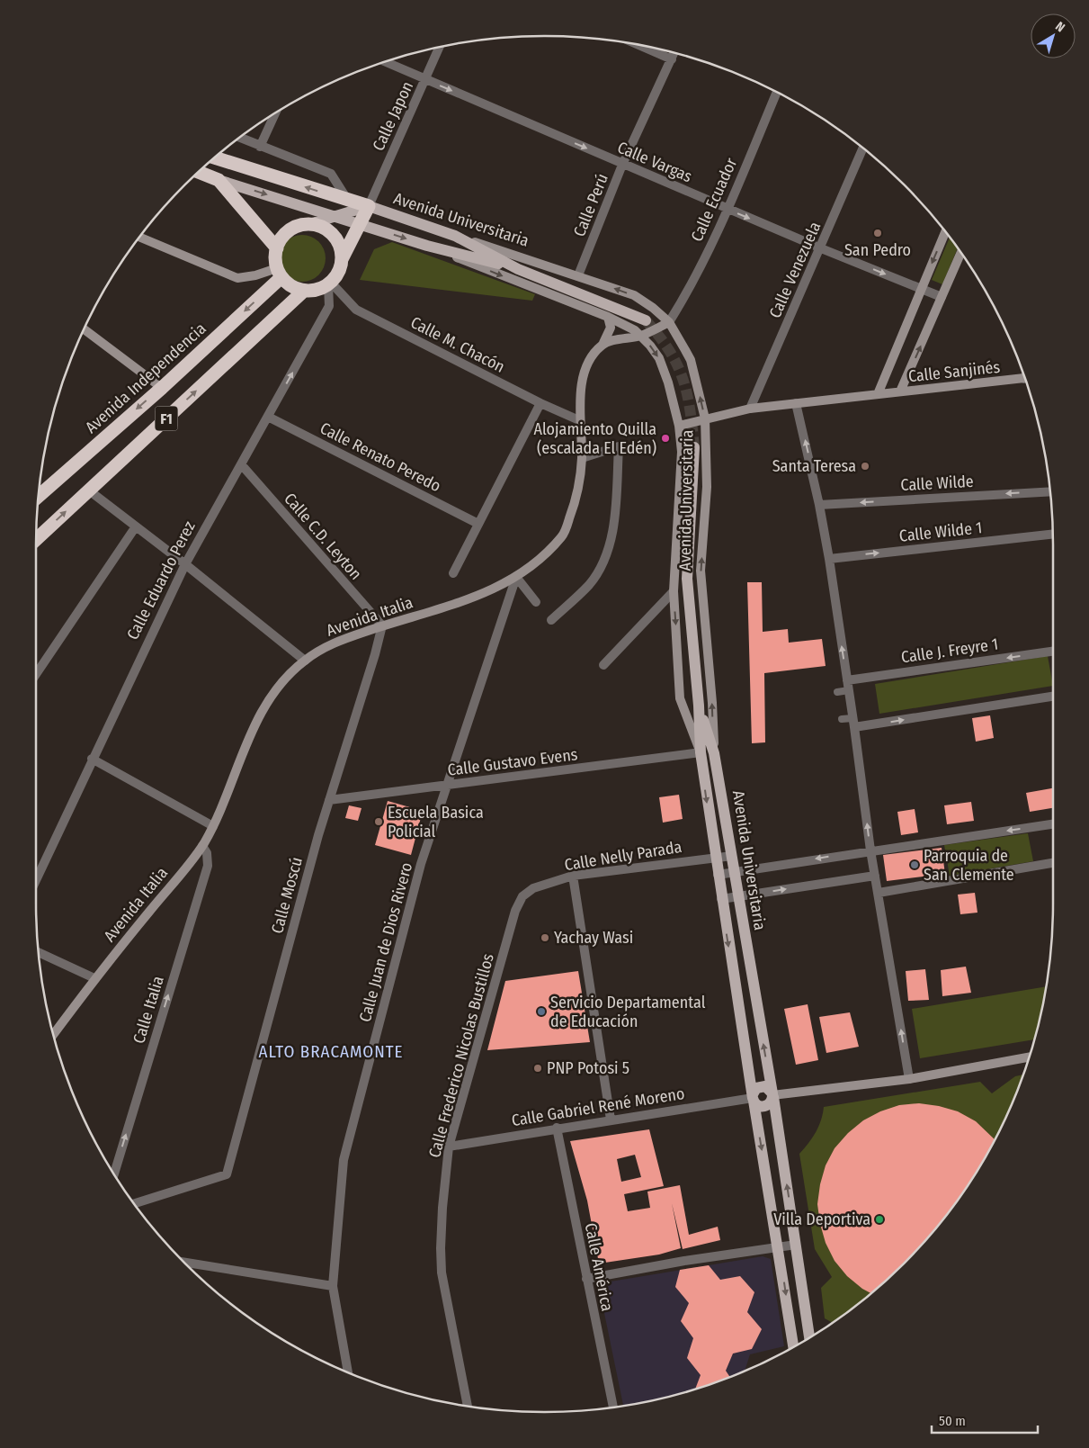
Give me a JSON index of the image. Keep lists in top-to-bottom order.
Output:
{
  "streets": {
    "highway": ["Avenida Universitaria", "Avenida Independencia", "F1"],
    "main road": ["Calle Sanjinés", "Avenida Italia"],
    "street": [
      "Calle Japon",
      "Calle Vargas",
      "Calle Ecuador",
      "Calle Perú",
      "Calle Venezuela",
      "Calle M. Chacón",
      "Calle Renato Peredo",
      "Calle Wilde",
      "Calle Wilde 1",
      "Calle C.D. Leyton",
      "Calle Eduardo Perez",
      "Calle J. Freyre 1",
      "Calle Gustavo Evens",
      "Calle Nelly Parada",
      "Calle Moscú",
      "Calle Juan de Dios Rivero",
      "Calle Italia",
      "Calle Frederico Nicolas Bustillos",
      "Calle Gabriel René Moreno",
      "Calle América"
    ]
  },
  "crossings": [
    ["Calle Japon", "Calle Vargas"],
    ["Calle Japon", "Avenida Universitaria"],
    ["Calle Vargas", "Calle Ecuador"],
    ["Calle Vargas", "Calle Perú"],
    ["Calle Vargas", "Calle Venezuela"],
    ["Calle Ecuador", "Avenida Universitaria"],
    ["Calle Perú", "Avenida Universitaria"],
    ["Avenida Universitaria", "Calle Sanjinés"],
    ["Avenida Universitaria", "Calle Gustavo Evens"],
    ["Avenida Universitaria", "Calle Nelly Parada"],
    ["Avenida Universitaria", "Calle Gabriel René Moreno"],
    ["Calle Venezuela", "Calle Sanjinés"],
    ["Calle M. Chacón", "Avenida Independencia"],
    ["Calle M. Chacón", "F1"],
    ["Calle M. Chacón", "Calle Eduardo Perez"],
    ["Calle M. Chacón", "Avenida Italia"],
    ["Avenida Independencia", "F1"],
    ["Avenida Independencia", "Calle Eduardo Perez"],
    ["F1", "Calle Eduardo Perez"],
    ["Calle Renato Peredo", "Calle Eduardo Perez"],
    ["Calle C.D. Leyton", "Calle Eduardo Perez"],
    ["Calle C.D. Leyton", "Avenida Italia"],
    ["Calle C.D. Leyton", "Calle Moscú"],
    ["Avenida Italia", "Calle Moscú"],
    ["Avenida Italia", "Calle Juan de Dios Rivero"],
    ["Avenida Italia", "Calle Italia"],
    ["Calle Gustavo Evens", "Calle Moscú"],
    ["Calle Gustavo Evens", "Calle Juan de Dios Rivero"],
    ["Calle Nelly Parada", "Calle Frederico Nicolas Bustillos"],
    ["Calle Frederico Nicolas Bustillos", "Calle Gabriel René Moreno"],
    ["Calle Gabriel René Moreno", "Calle América"]
  ],
  "one_way": [
    "Calle Vargas",
    "Calle Wilde",
    "Calle Wilde 1",
    "Calle Italia"
  ],
  "districts": ["ALTO BRACAMONTE"],
  "places": [
    "San Pedro",
    "Alojamiento Quilla (escalada El Edén)",
    "Santa Teresa",
    "Escuela Basica Policial",
    "Parroquia de San Clemente",
    "Yachay Wasi",
    "Servicio Departamental de Educación",
    "PNP Potosi 5",
    "Villa Deportiva"
  ],
  "scale_bar": "50 m",
  "north": "top right"
}
